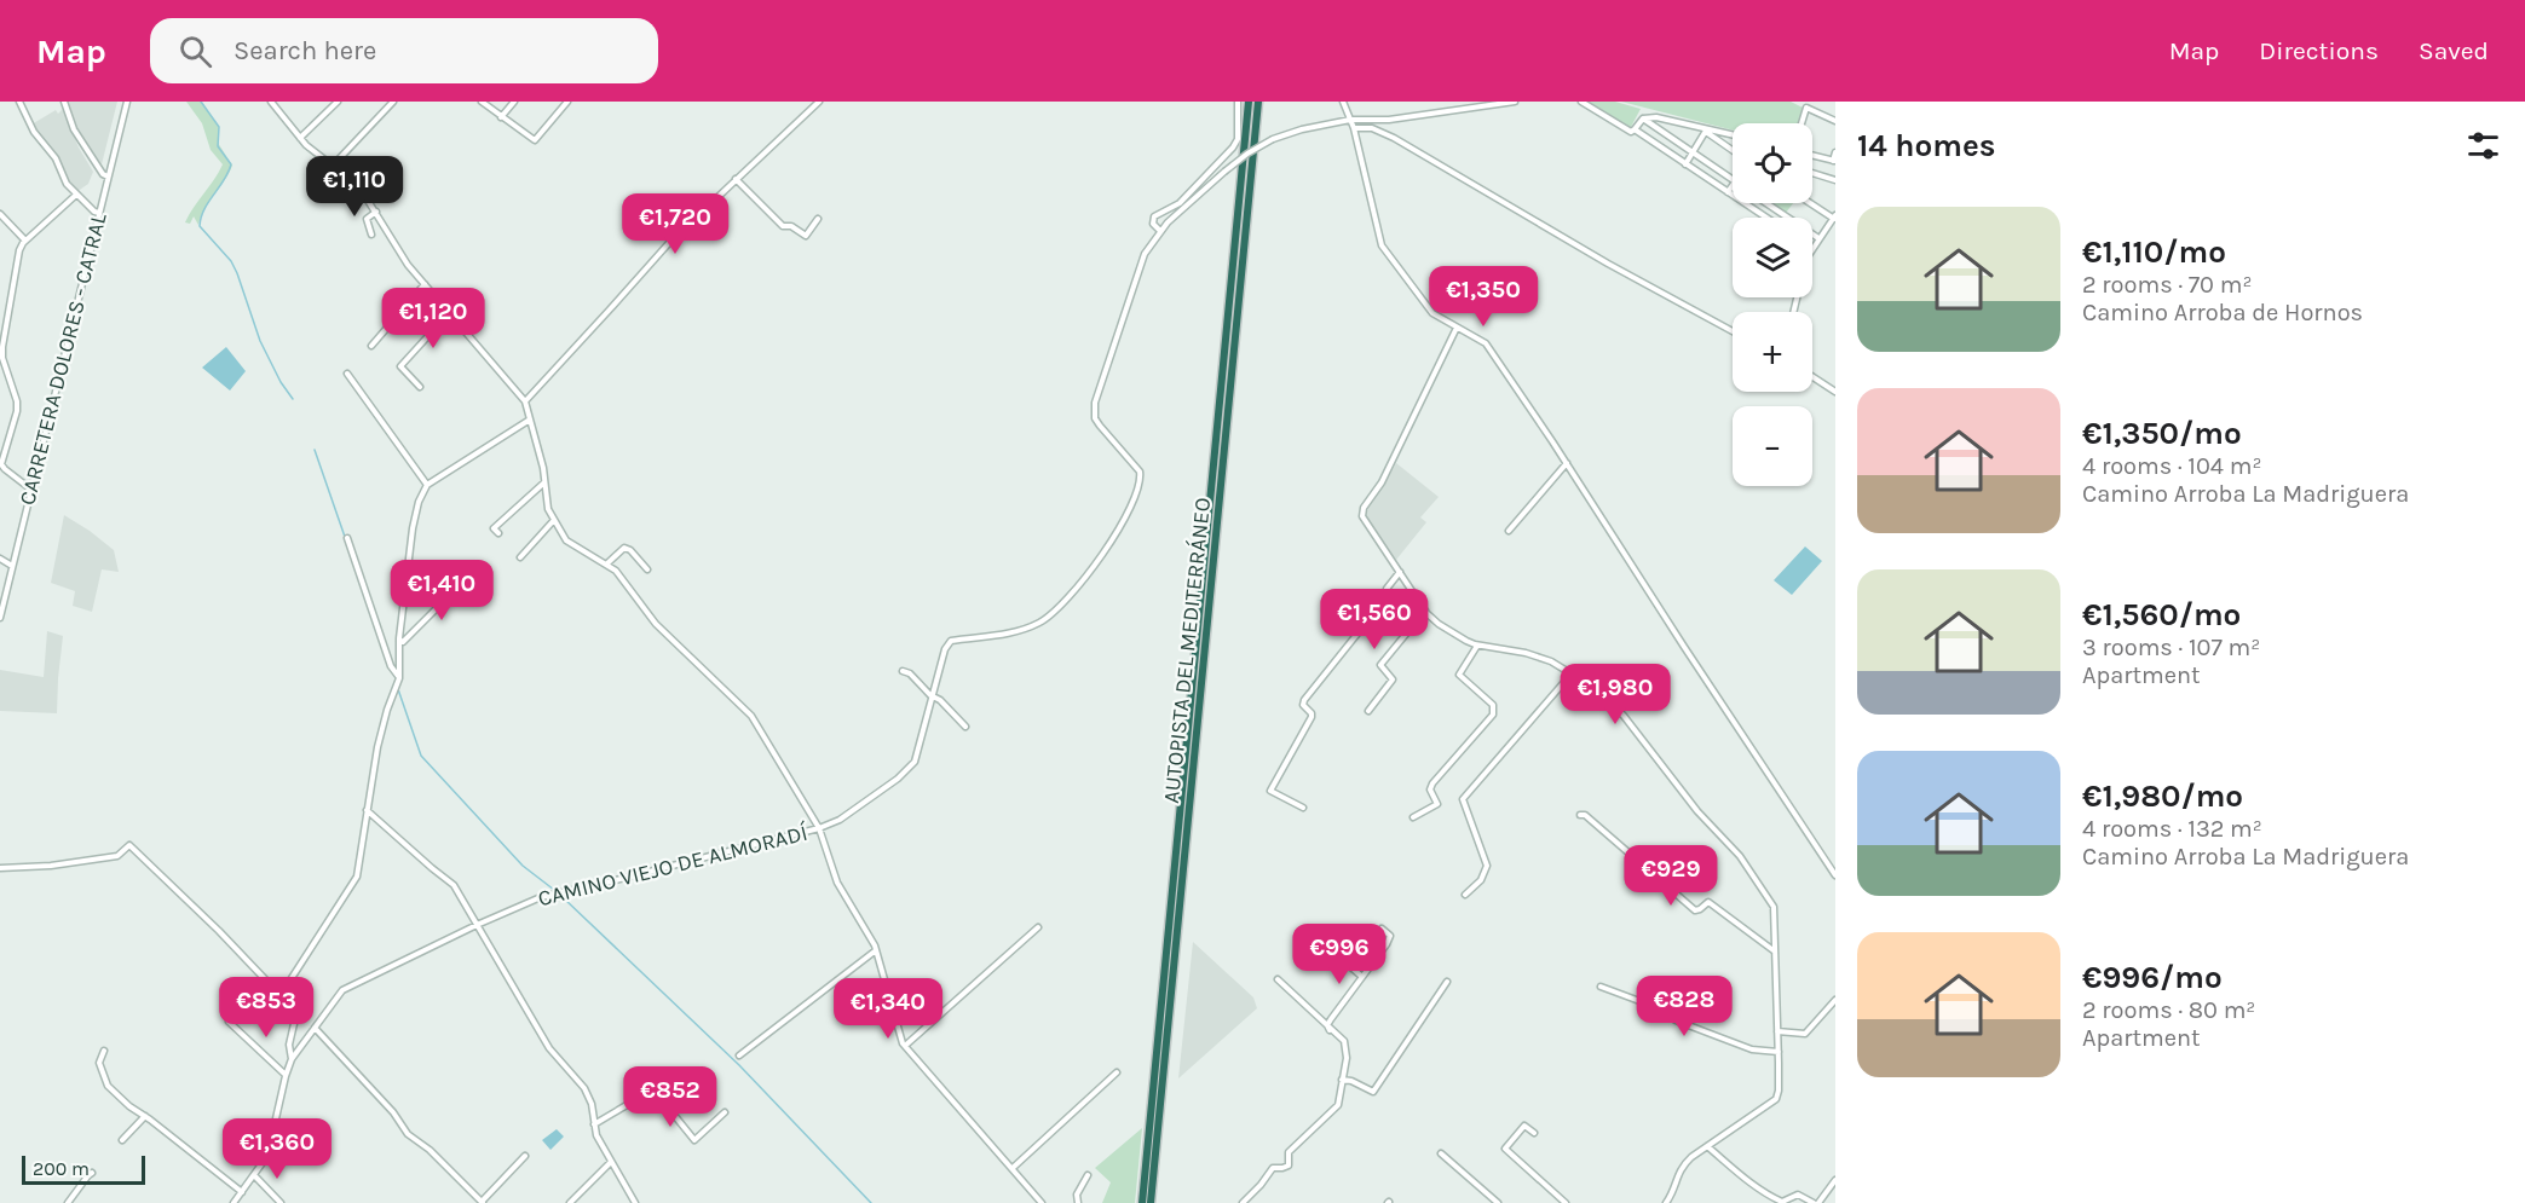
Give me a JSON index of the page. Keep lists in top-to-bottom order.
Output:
{
  "streets": {
    "highway": ["AUTOPISTA DEL MEDITERRÁNEO"],
    "street": ["CARRETERA DOLORES - CATRAL", "CAMINO VIEJO DE ALMORADÍ"]
  },
  "scale_bar": "200 m",
  "page": {
    "header": "Map",
    "search": "Search here",
    "nav": ["Map", "Directions", "Saved"],
    "heading": "14 homes",
    "map_buttons": ["+", "−"],
    "price": [
      "€1,110",
      "€1,720",
      "€1,350",
      "€1,120",
      "€1,410",
      "€1,560",
      "€1,980",
      "€929",
      "€996",
      "€828",
      "€853",
      "€1,340",
      "€852",
      "€1,360"
    ],
    "list": [
      {
        "name": "€1,110/mo",
        "note": "2 rooms · 70 m² · Camino Arroba de Hornos"
      },
      {
        "name": "€1,350/mo",
        "note": "4 rooms · 104 m² · Camino Arroba La Madriguera"
      },
      {
        "name": "€1,560/mo",
        "note": "3 rooms · 107 m² · Apartment"
      },
      {
        "name": "€1,980/mo",
        "note": "4 rooms · 132 m² · Camino Arroba La Madriguera"
      },
      {
        "name": "€996/mo",
        "note": "2 rooms · 80 m² · Apartment"
      }
    ],
    "scale": "200 m"
  }
}
